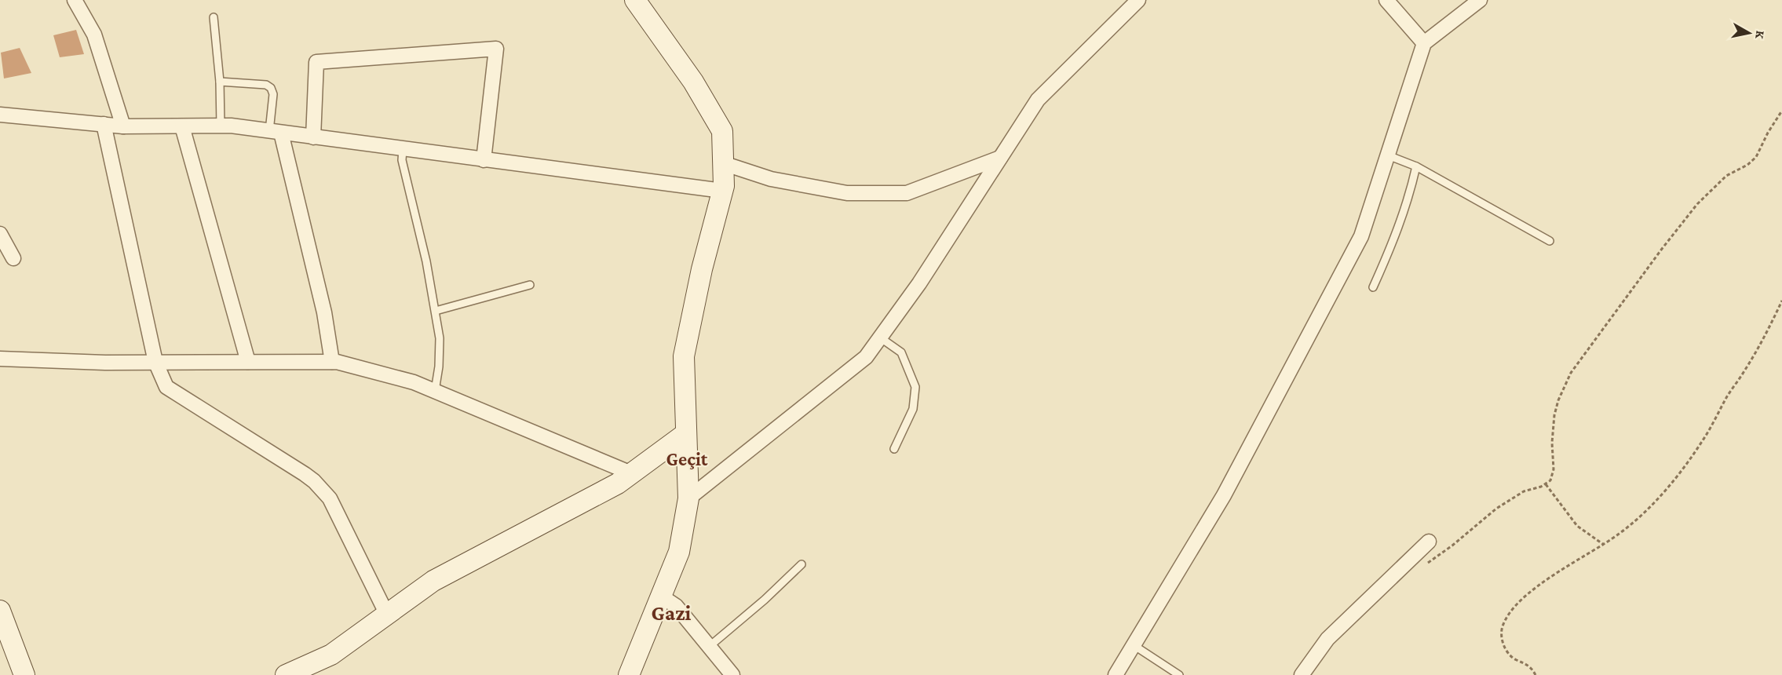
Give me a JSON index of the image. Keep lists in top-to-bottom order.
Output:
{
  "districts": ["Geçit", "Gazi"],
  "north": "right"
}
